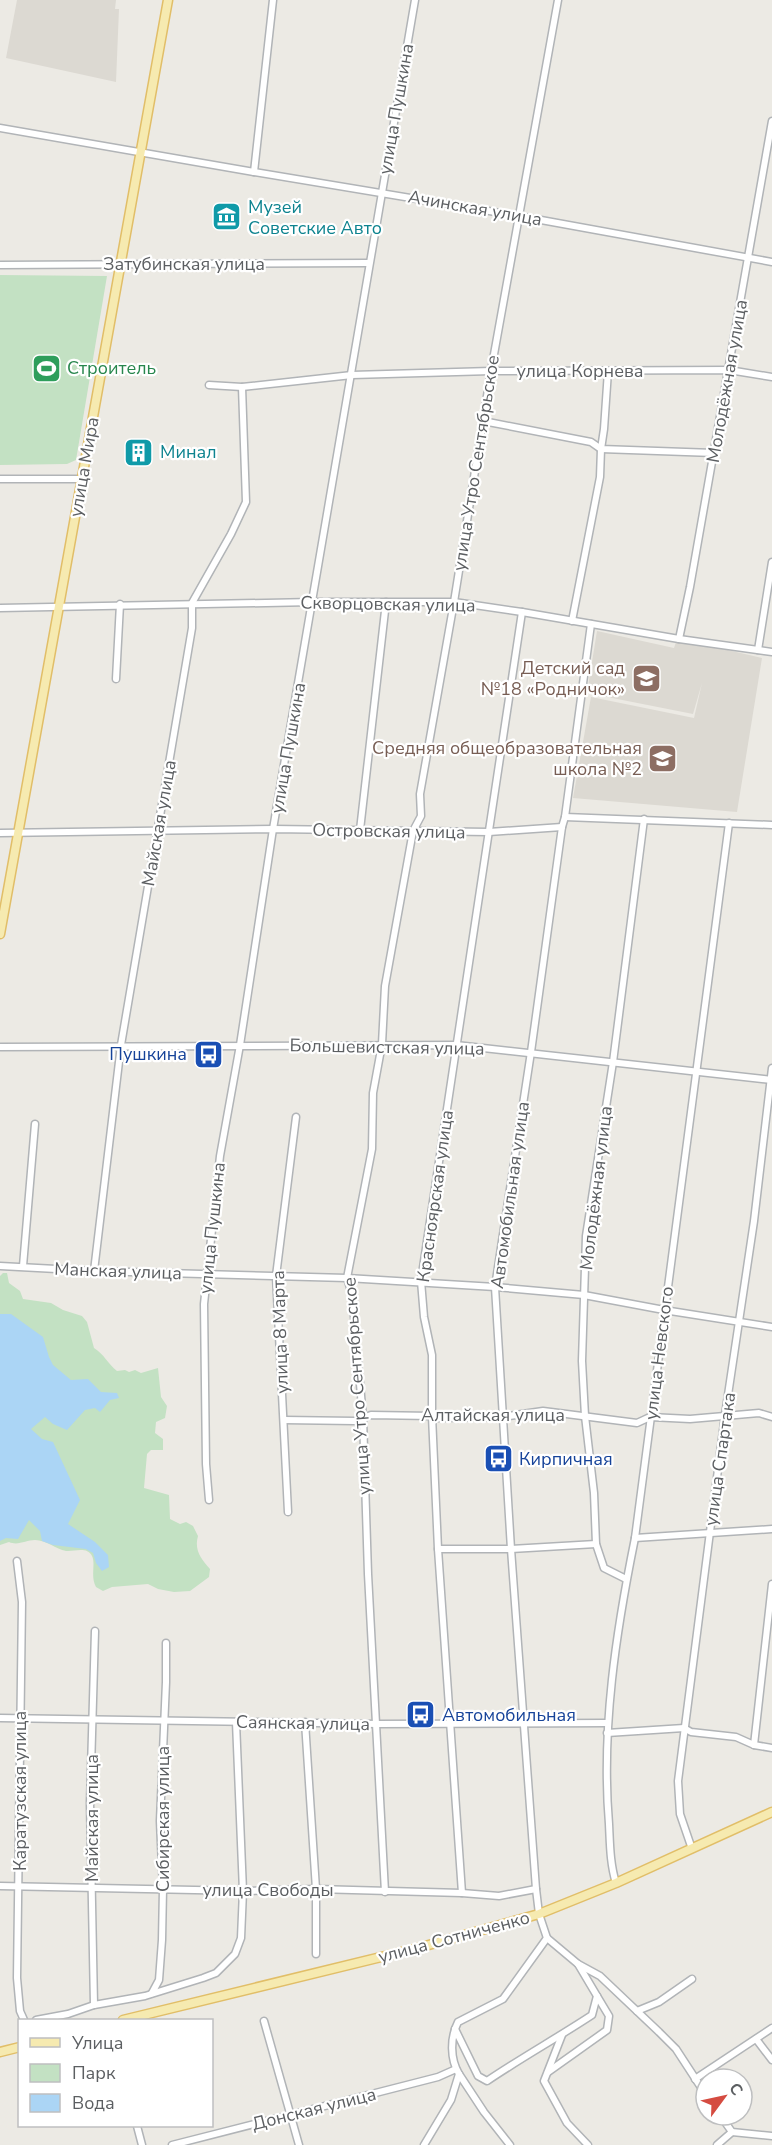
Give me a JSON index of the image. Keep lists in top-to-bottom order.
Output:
{
  "streets": {
    "main road": ["улица Мира", "улица Сотниченко"],
    "street": [
      "улица Пушкина",
      "Ачинская улица",
      "Затубинская улица",
      "улица Корнева",
      "Молодёжная улица",
      "улица Утро Сентябрьское",
      "Скворцовская улица",
      "Майская улица",
      "Островская улица",
      "Большевистская улица",
      "Автомобильная улица",
      "Красноярская улица",
      "Манская улица",
      "улица 8 Марта",
      "улица Невского",
      "Алтайская улица",
      "улица Спартака",
      "Саянская улица",
      "Каратузская улица",
      "Сибирская улица",
      "улица Свободы",
      "Донская улица"
    ]
  },
  "crossings": [
    ["улица Пушкина", "Ачинская улица"],
    ["улица Пушкина", "Затубинская улица"],
    ["улица Пушкина", "улица Корнева"],
    ["улица Пушкина", "Скворцовская улица"],
    ["улица Пушкина", "Островская улица"],
    ["улица Пушкина", "Большевистская улица"],
    ["улица Пушкина", "Манская улица"],
    ["Ачинская улица", "Молодёжная улица"],
    ["Ачинская улица", "улица Утро Сентябрьское"],
    ["Ачинская улица", "улица Мира"],
    ["Затубинская улица", "улица Мира"],
    ["улица Корнева", "Молодёжная улица"],
    ["улица Корнева", "улица Утро Сентябрьское"],
    ["улица Корнева", "Майская улица"],
    ["Молодёжная улица", "Скворцовская улица"],
    ["Молодёжная улица", "Большевистская улица"],
    ["Молодёжная улица", "Манская улица"],
    ["Молодёжная улица", "улица Невского"],
    ["Молодёжная улица", "Алтайская улица"],
    ["улица Утро Сентябрьское", "Скворцовская улица"],
    ["улица Утро Сентябрьское", "Островская улица"],
    ["улица Утро Сентябрьское", "Большевистская улица"],
    ["улица Утро Сентябрьское", "Манская улица"],
    ["улица Утро Сентябрьское", "Алтайская улица"],
    ["улица Утро Сентябрьское", "Саянская улица"],
    ["улица Утро Сентябрьское", "улица Свободы"],
    ["улица Мира", "Скворцовская улица"],
    ["улица Мира", "Островская улица"],
    ["Скворцовская улица", "Майская улица"],
    ["Скворцовская улица", "Автомобильная улица"],
    ["Скворцовская улица", "Красноярская улица"],
    ["Майская улица", "Островская улица"],
    ["Майская улица", "Большевистская улица"],
    ["Майская улица", "Манская улица"],
    ["Майская улица", "Саянская улица"],
    ["Майская улица", "улица Свободы"],
    ["Островская улица", "Автомобильная улица"],
    ["Островская улица", "Красноярская улица"],
    ["Большевистская улица", "Автомобильная улица"],
    ["Большевистская улица", "Красноярская улица"],
    ["Большевистская улица", "улица Невского"],
    ["Большевистская улица", "улица Спартака"],
    ["Автомобильная улица", "Манская улица"],
    ["Автомобильная улица", "Алтайская улица"],
    ["Автомобильная улица", "Саянская улица"],
    ["Автомобильная улица", "улица Свободы"],
    ["Автомобильная улица", "улица Сотниченко"],
    ["Красноярская улица", "Манская улица"],
    ["Красноярская улица", "Алтайская улица"],
    ["Красноярская улица", "Саянская улица"],
    ["Красноярская улица", "улица Свободы"],
    ["Манская улица", "улица 8 Марта"],
    ["Манская улица", "улица Невского"],
    ["Манская улица", "улица Спартака"],
    ["улица 8 Марта", "Алтайская улица"],
    ["улица Невского", "Алтайская улица"],
    ["улица Невского", "Саянская улица"],
    ["улица Невского", "улица Сотниченко"],
    ["Алтайская улица", "улица Спартака"],
    ["улица Спартака", "улица Сотниченко"],
    ["Саянская улица", "Каратузская улица"],
    ["Саянская улица", "Сибирская улица"],
    ["Каратузская улица", "улица Свободы"],
    ["Сибирская улица", "улица Свободы"]
  ],
  "places": {
    "museum": ["Музей Советские Авто"],
    "sports": ["Строитель"],
    "building": ["Минал"],
    "school or university": ["Детский сад №18 «Родничок»", "Средняя общеобразовательная школа №2"],
    "bus stop": ["Пушкина", "Кирпичная", "Автомобильная"]
  },
  "legend": ["Улица", "Парк", "Вода"],
  "north": "top right"
}
